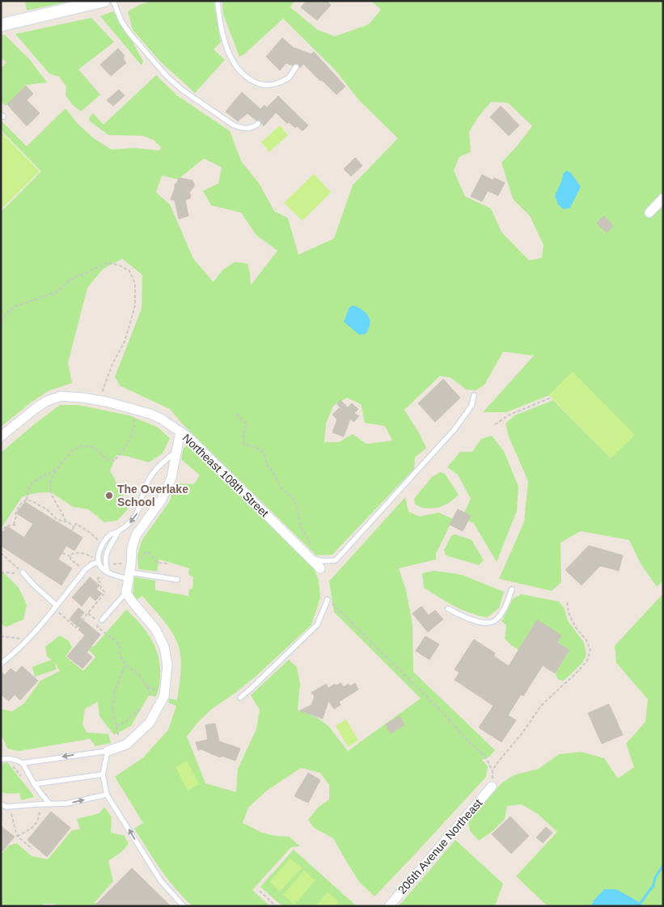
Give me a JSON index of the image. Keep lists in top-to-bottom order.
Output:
{
  "streets": {
    "street": ["Northeast 108th Street", "206th Avenue Northeast"]
  },
  "places": ["The Overlake School"]
}
